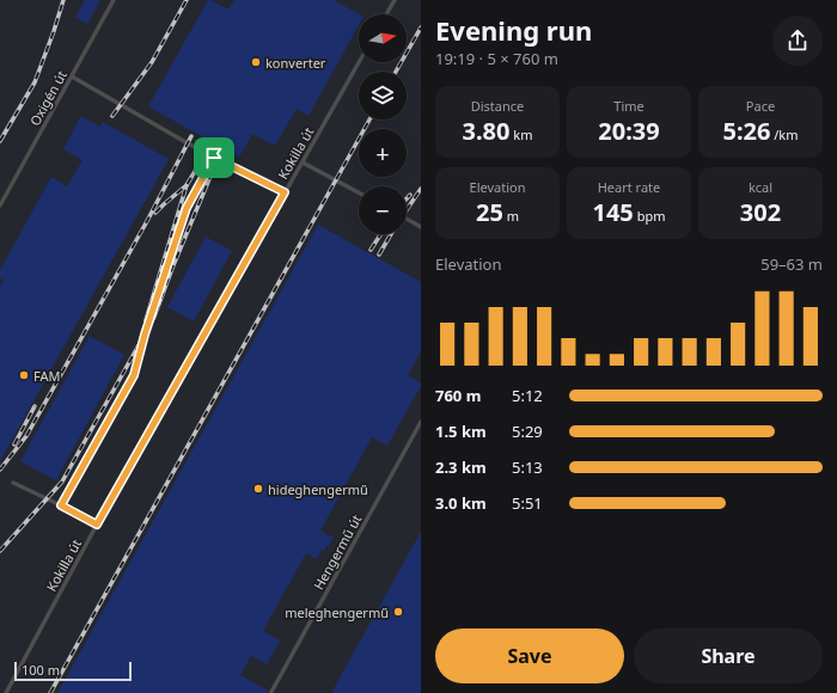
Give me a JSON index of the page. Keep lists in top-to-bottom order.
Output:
{
  "streets": {
    "lane": ["Oxigén út", "Kokilla út", "Hengermű út"]
  },
  "places": [
    "konverter",
    "FAM",
    "hideghengermű",
    "meleghengermű"
  ],
  "scale_bar": "100 m",
  "north": "right",
  "page": {
    "heading": ["Evening run", "19:19 · 5 × 760 m"],
    "map_buttons": ["+", "−"],
    "stats": [
      ["Distance", "3.80 km"],
      ["Time", "20:39"],
      ["Pace", "5:26 /km"],
      ["Elevation", "25 m"],
      ["Heart rate", "145 bpm"],
      ["kcal", "302"]
    ],
    "chart": ["Elevation", "59–63 m"],
    "list": [
      {
        "name": "760 m",
        "note": "5:12"
      },
      {
        "name": "1.5 km",
        "note": "5:29"
      },
      {
        "name": "2.3 km",
        "note": "5:13"
      },
      {
        "name": "3.0 km",
        "note": "5:51"
      }
    ],
    "buttons": ["Save", "Share"],
    "scale": "100 m"
  }
}
